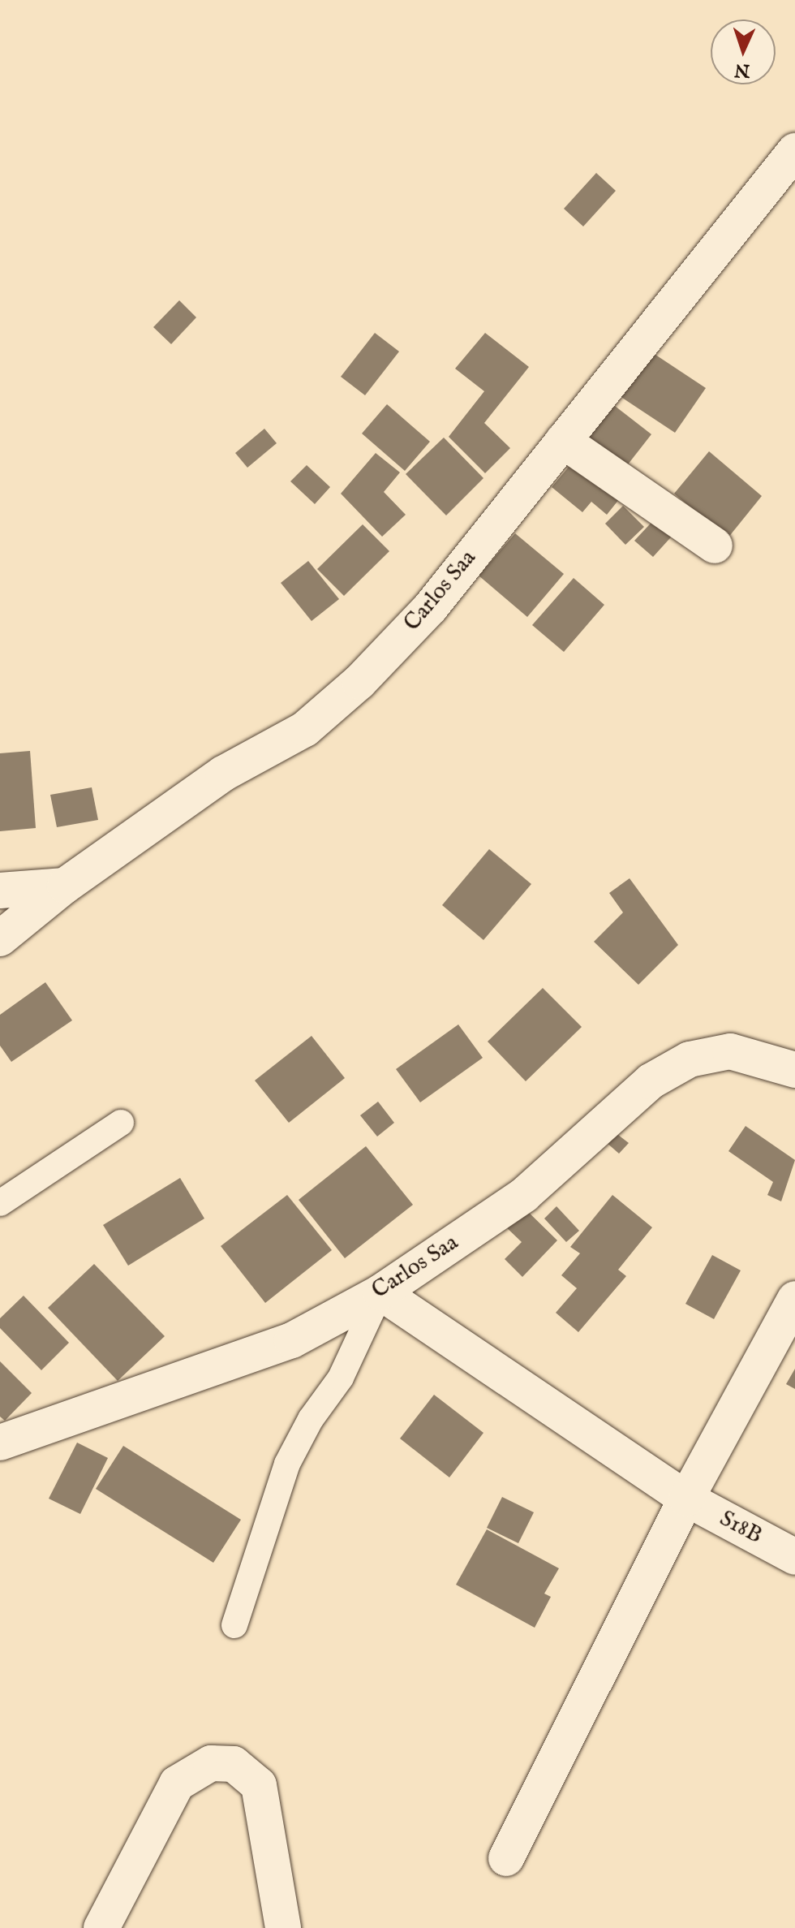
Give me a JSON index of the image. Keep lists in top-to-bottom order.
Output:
{
  "streets": {
    "street": ["Carlos Saa", "S18B"]
  },
  "crossings": [
    ["Carlos Saa", "S18B"]
  ],
  "north": "bottom"
}
